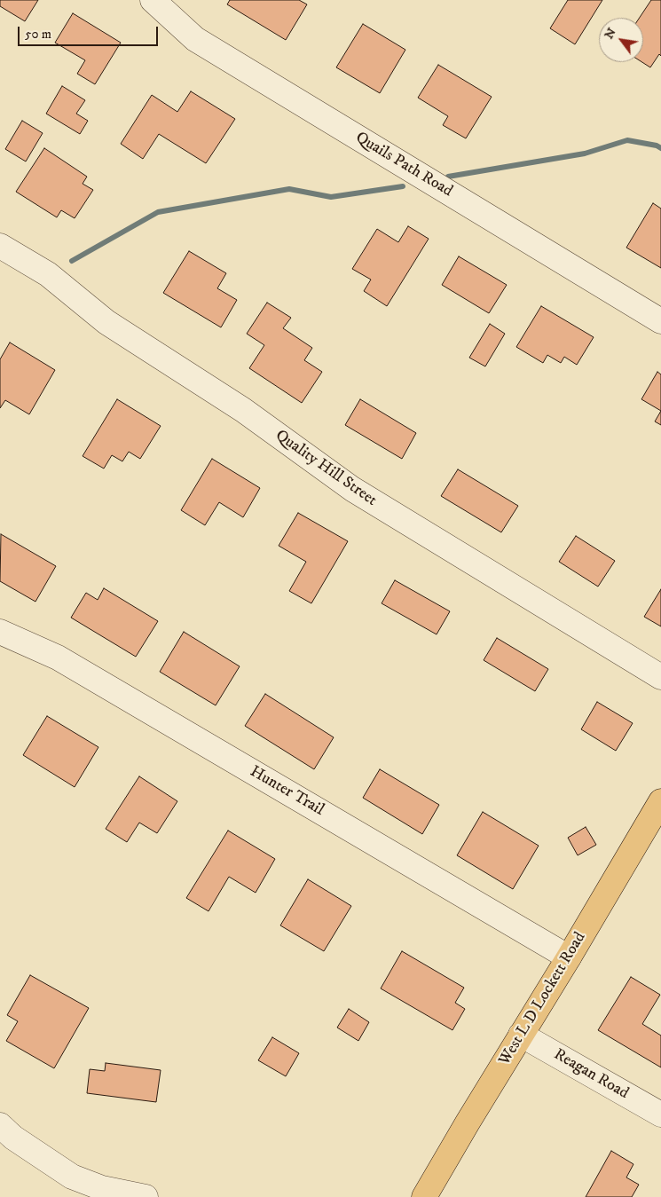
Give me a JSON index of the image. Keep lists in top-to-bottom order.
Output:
{
  "streets": {
    "main road": ["West L D Lockett Road"],
    "street": [
      "Quails Path Road",
      "Quality Hill Street",
      "Hunter Trail",
      "Reagan Road"
    ]
  },
  "crossings": [
    ["Hunter Trail", "West L D Lockett Road"],
    ["West L D Lockett Road", "Reagan Road"]
  ],
  "scale_bar": "50 m",
  "north": "top left"
}
